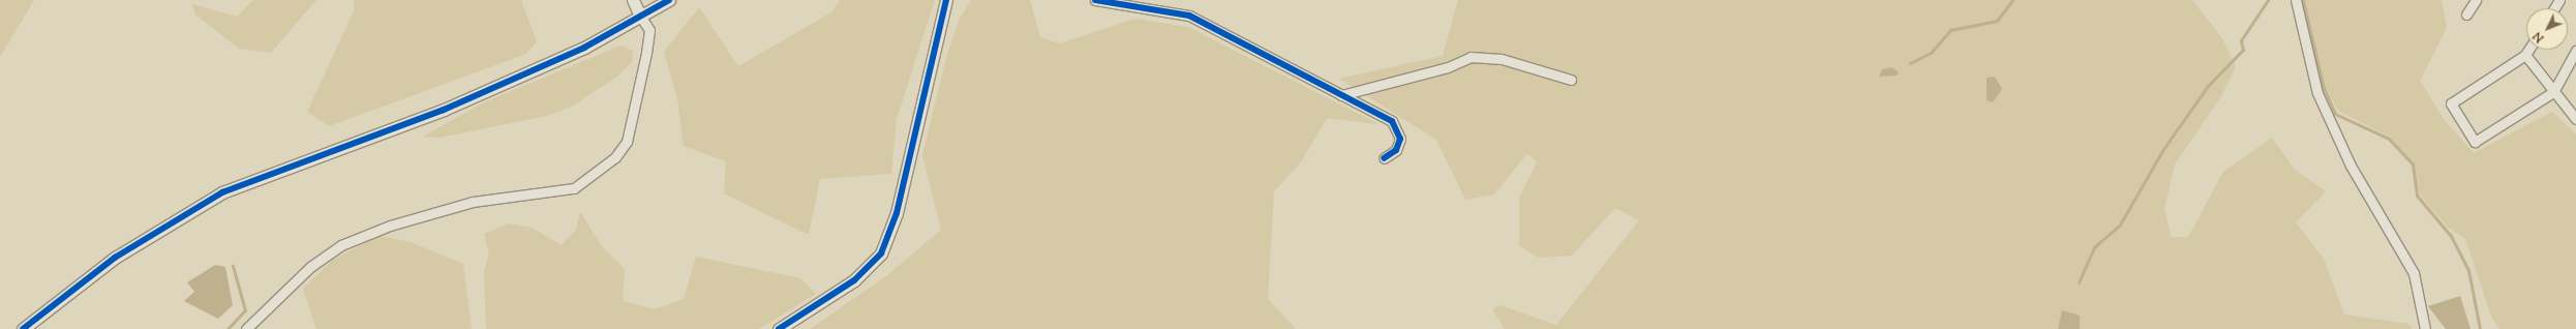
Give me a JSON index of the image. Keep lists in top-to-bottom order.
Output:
{
  "north": "bottom left"
}
